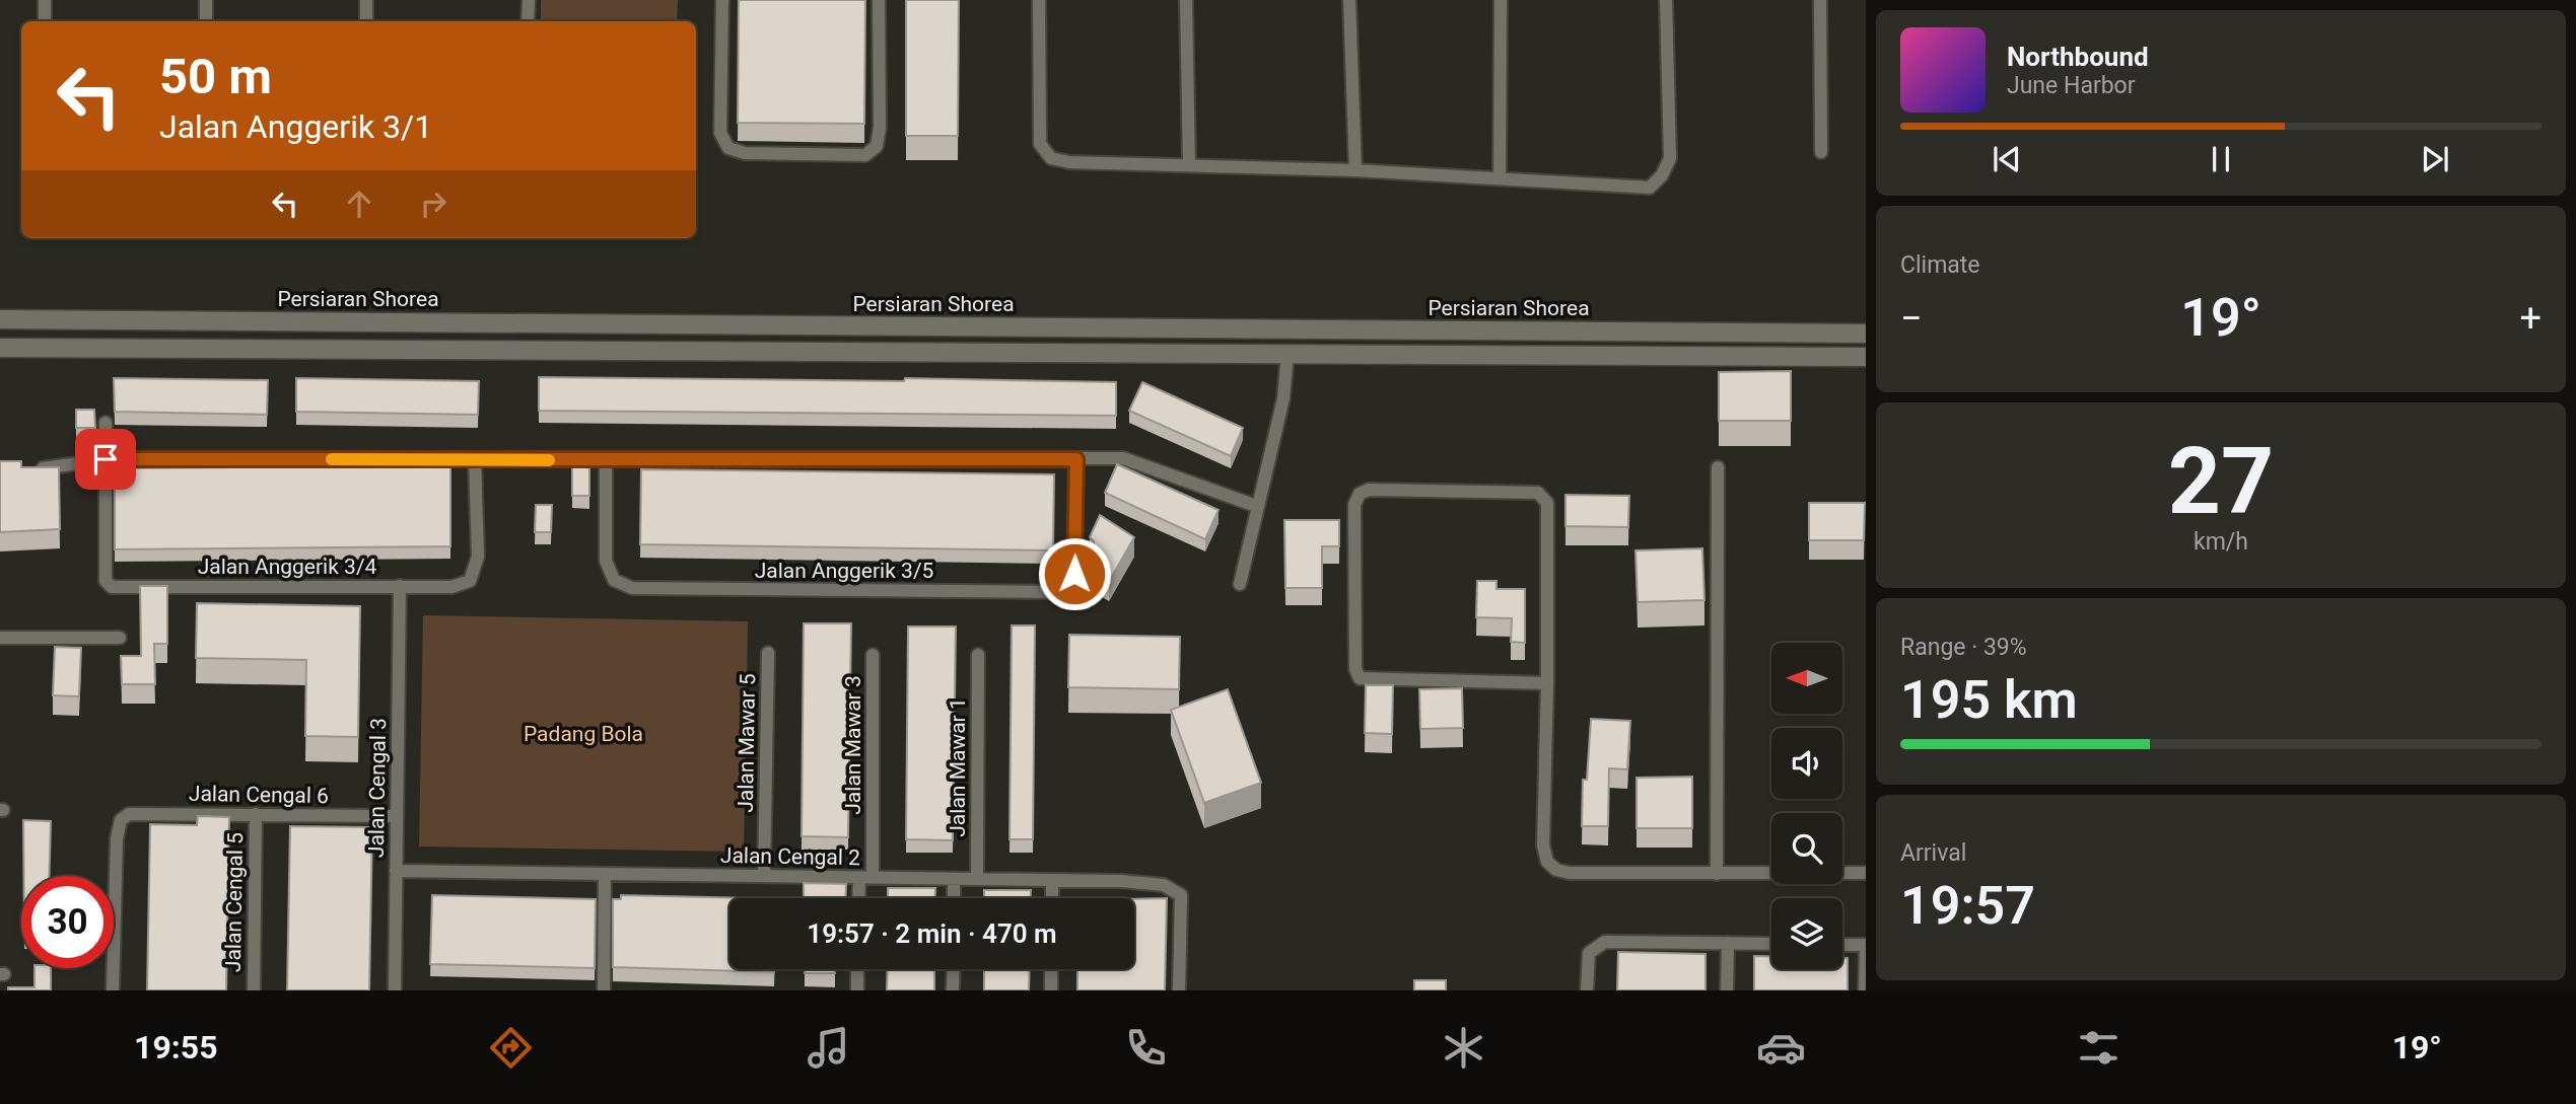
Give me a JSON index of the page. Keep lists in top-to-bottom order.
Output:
{
  "streets": {
    "main road": ["Persiaran Shorea"],
    "street": [
      "Jalan Anggerik 3/4",
      "Jalan Anggerik 3/5",
      "Jalan Mawar 5",
      "Jalan Mawar 3",
      "Jalan Mawar 1",
      "Jalan Cengal 3",
      "Jalan Cengal 6",
      "Jalan Cengal 2",
      "Jalan Cengal 5"
    ]
  },
  "crossings": [
    ["Jalan Anggerik 3/4", "Jalan Cengal 3"],
    ["Jalan Mawar 5", "Jalan Cengal 2"],
    ["Jalan Mawar 3", "Jalan Cengal 2"],
    ["Jalan Mawar 1", "Jalan Cengal 2"],
    ["Jalan Cengal 3", "Jalan Cengal 6"],
    ["Jalan Cengal 3", "Jalan Cengal 2"],
    ["Jalan Cengal 6", "Jalan Cengal 5"]
  ],
  "parks": ["Padang Bola"],
  "north": "left",
  "page": {
    "turn": ["50 m", "Jalan Anggerik 3/1"],
    "song": ["Northbound", "June Harbor"],
    "tile": [
      "Climate",
      ["27", "km/h"],
      ["Range · 39%", "195 km"],
      ["Arrival", "19:57"]
    ],
    "heat": ["−", "19°", "+"],
    "limit": "30",
    "trip": "19:57 · 2 min · 470 m",
    "tabs": ["19:55", "19°"]
  }
}
